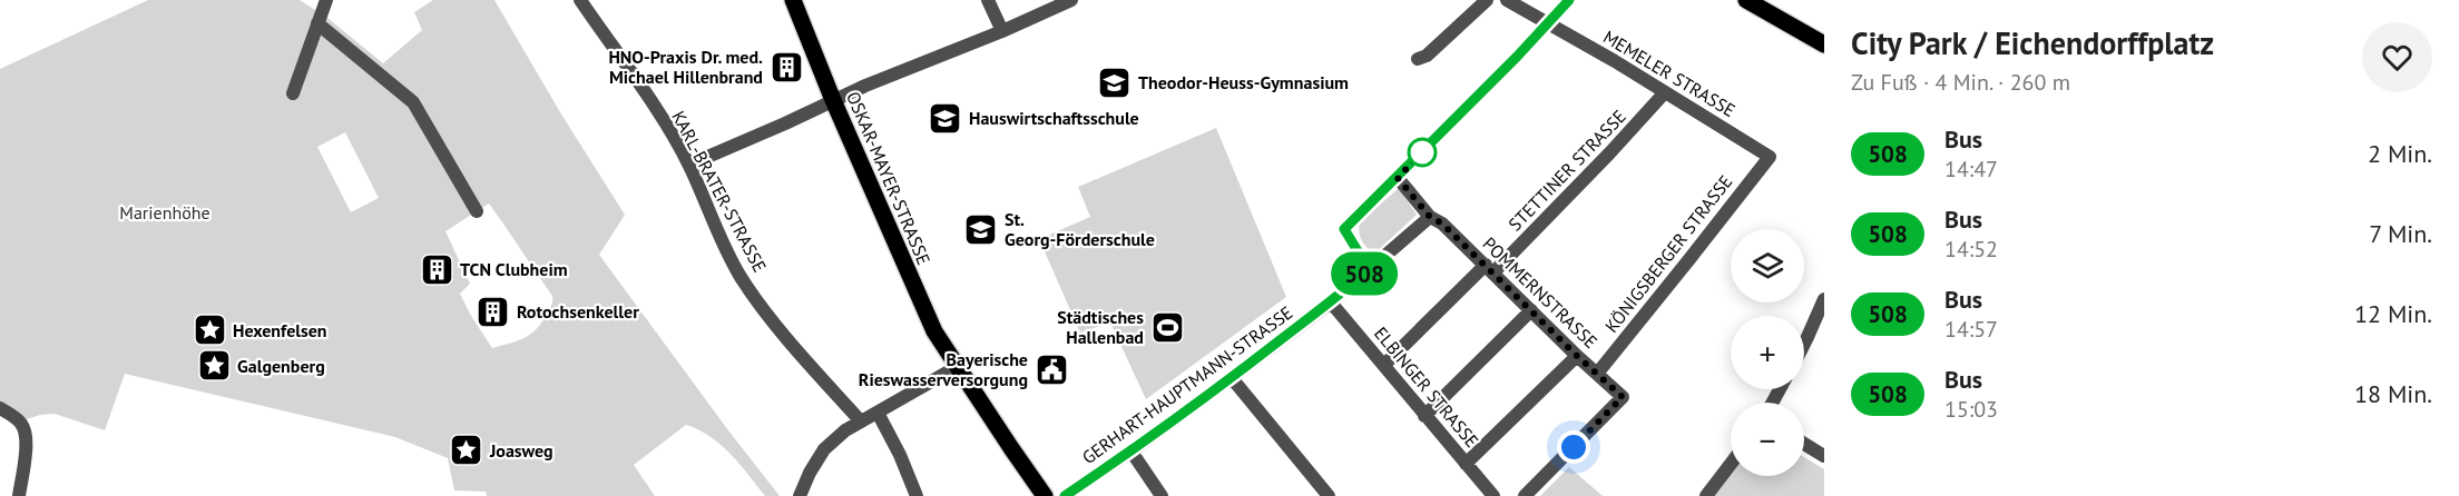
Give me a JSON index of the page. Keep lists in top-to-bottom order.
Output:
{
  "streets": {
    "main road": ["OSKAR-MAYER-STRASSE"],
    "street": [
      "MEMELER STRASSE",
      "STETTINER STRASSE",
      "KARL-BRATER-STRASSE",
      "KÖNIGSBERGER STRASSE",
      "POMMERNSTRASSE",
      "GERHART-HAUPTMANN-STRASSE",
      "ELBINGER STRASSE"
    ]
  },
  "crossings": [
    ["MEMELER STRASSE", "STETTINER STRASSE"],
    ["MEMELER STRASSE", "KÖNIGSBERGER STRASSE"],
    ["STETTINER STRASSE", "POMMERNSTRASSE"],
    ["STETTINER STRASSE", "ELBINGER STRASSE"],
    ["KÖNIGSBERGER STRASSE", "POMMERNSTRASSE"],
    ["POMMERNSTRASSE", "GERHART-HAUPTMANN-STRASSE"],
    ["GERHART-HAUPTMANN-STRASSE", "ELBINGER STRASSE"]
  ],
  "parks": ["Marienhöhe"],
  "places": {
    "building": ["HNO-Praxis Dr. med. Michael Hillenbrand", "TCN Clubheim", "Rotochsenkeller"],
    "school or university": ["Theodor-Heuss-Gymnasium", "Hauswirtschaftsschule", "St. Georg-Förderschule"],
    "sports": ["Städtisches Hallenbad"],
    "place": ["Hexenfelsen", "Galgenberg", "Joasweg"],
    "public building": ["Bayerische Rieswasserversorgung"]
  },
  "lines": ["bus line 508"],
  "page": {
    "on_map": "508",
    "heading": ["City Park / Eichendorffplatz", "Zu Fuß · 4 Min. · 260 m"],
    "list": [
      {
        "mark": "508",
        "name": "Bus",
        "note": "14:47",
        "value": "2 Min."
      },
      {
        "mark": "508",
        "name": "Bus",
        "note": "14:52",
        "value": "7 Min."
      },
      {
        "mark": "508",
        "name": "Bus",
        "note": "14:57",
        "value": "12 Min."
      },
      {
        "mark": "508",
        "name": "Bus",
        "note": "15:03",
        "value": "18 Min."
      }
    ],
    "map_buttons": ["+", "−"]
  }
}
